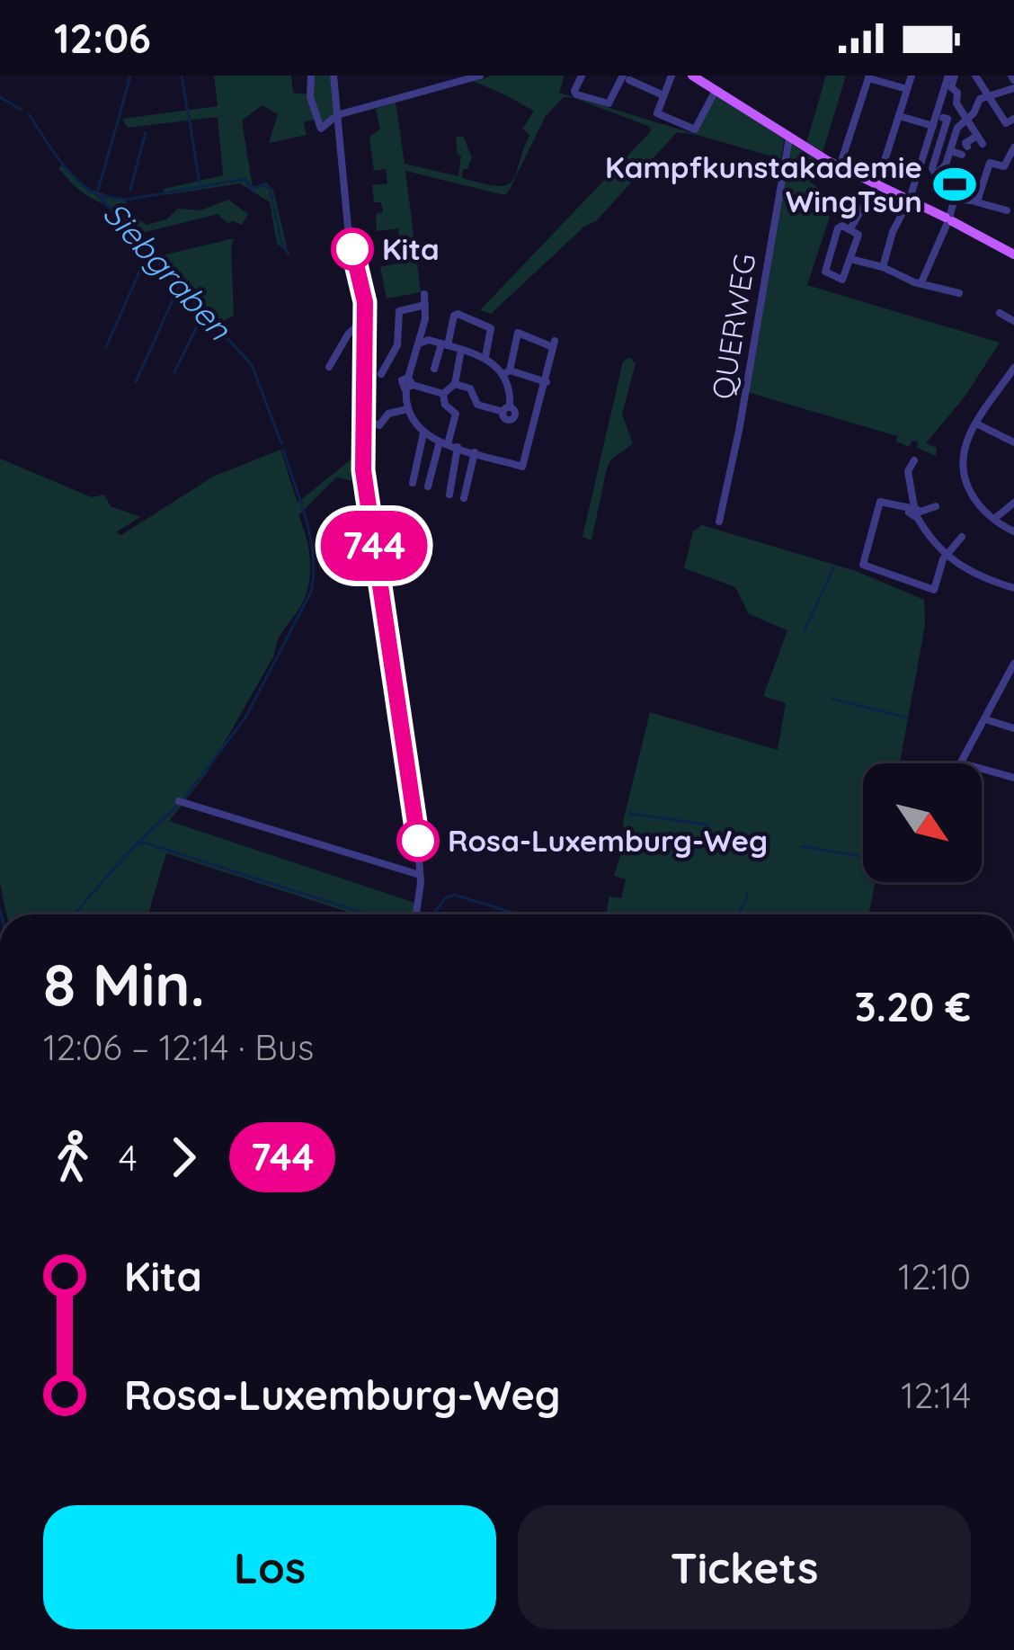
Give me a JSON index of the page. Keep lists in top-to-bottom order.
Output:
{
  "streets": {
    "street": ["QUERWEG"]
  },
  "water": ["Siebgraben"],
  "places": {
    "sports": ["Kampfkunstakademie WingTsun"],
    "other": ["Kita", "Rosa-Luxemburg-Weg"]
  },
  "lines": ["bus line 744"],
  "north": "bottom right",
  "page": {
    "status": "12:06",
    "on_map": "744",
    "heading": ["8 Min.", "12:06 – 12:14 · Bus", "3.20 €"],
    "legs": ["4", "744"],
    "list": [
      {
        "name": "Kita",
        "value": "12:10"
      },
      {
        "name": "Rosa-Luxemburg-Weg",
        "value": "12:14"
      }
    ],
    "buttons": ["Los", "Tickets"]
  }
}
